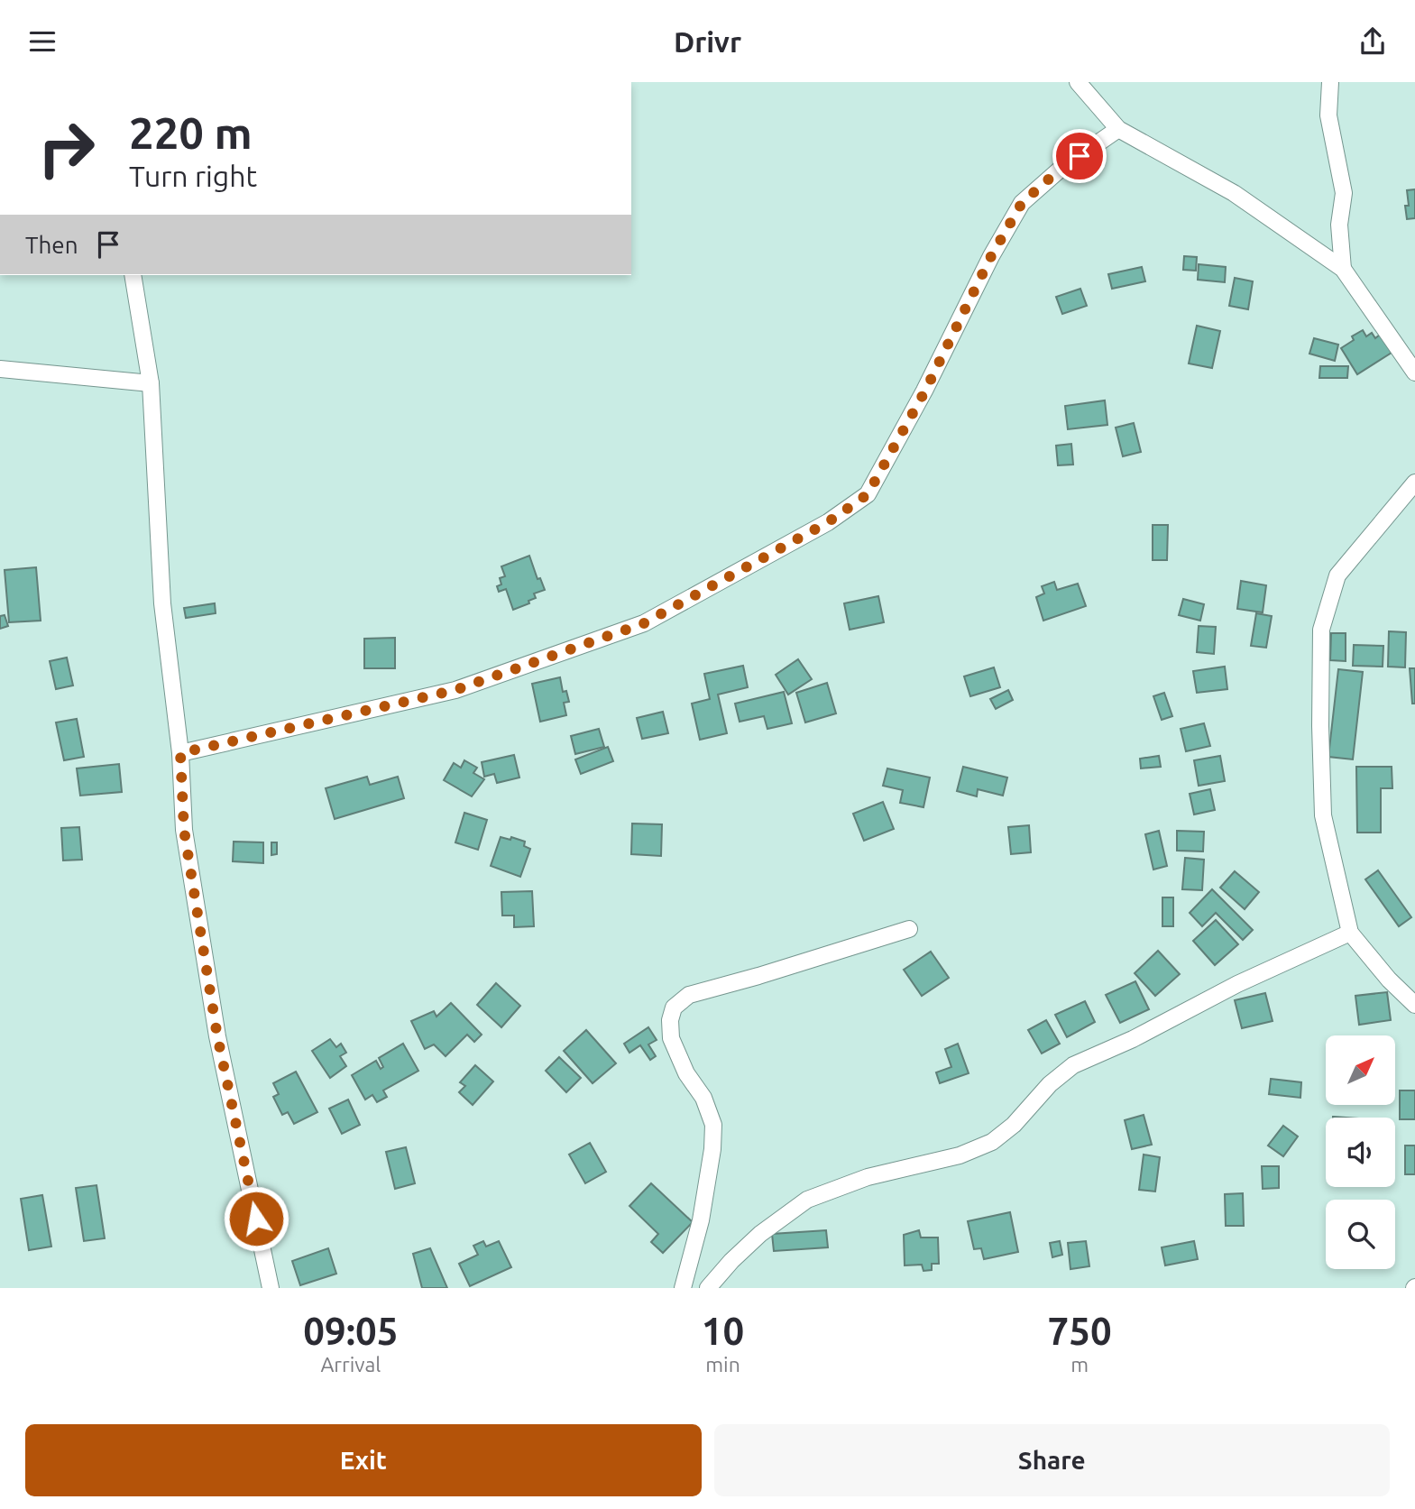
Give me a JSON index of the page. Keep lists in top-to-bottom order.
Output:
{
  "north": "top right",
  "page": {
    "header": "Drivr",
    "turn": ["220 m", "Turn right"],
    "then": "Then",
    "eta": [
      "09:05",
      "Arrival",
      "10",
      "min",
      "750",
      "m"
    ],
    "buttons": ["Exit", "Share"]
  }
}
